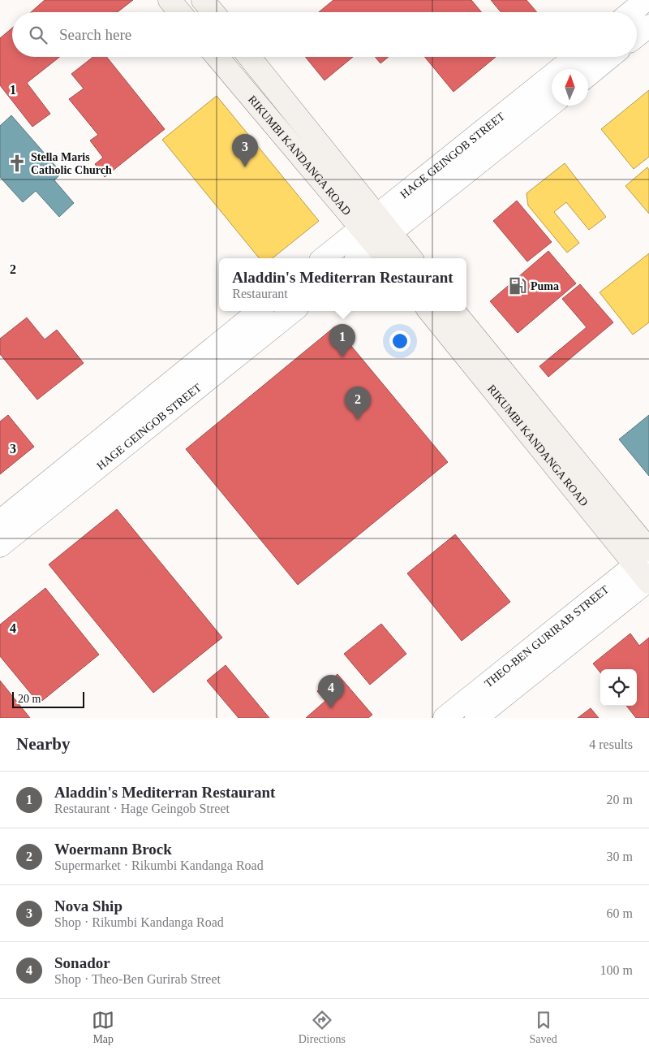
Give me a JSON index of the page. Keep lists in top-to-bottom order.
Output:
{
  "streets": {
    "main road": ["RIKUMBI KANDANGA ROAD"],
    "street": ["HAGE GEINGOB STREET", "THEO-BEN GURIRAB STREET"]
  },
  "crossings": [
    ["RIKUMBI KANDANGA ROAD", "HAGE GEINGOB STREET"],
    ["RIKUMBI KANDANGA ROAD", "THEO-BEN GURIRAB STREET"]
  ],
  "places": {
    "church": ["Stella Maris Catholic Church"],
    "fuel station": ["Puma"]
  },
  "scale_bar": "20 m",
  "north": "top",
  "page": {
    "search": "Search here",
    "pins": [
      "3",
      "1",
      "2",
      "4"
    ],
    "popup": ["Aladdin's Mediterran Restaurant", "Restaurant"],
    "scale": "20 m",
    "heading": ["Nearby", "4 results"],
    "list": [
      {
        "mark": "1",
        "name": "Aladdin's Mediterran Restaurant",
        "note": "Restaurant · Hage Geingob Street",
        "value": "20 m"
      },
      {
        "mark": "2",
        "name": "Woermann Brock",
        "note": "Supermarket · Rikumbi Kandanga Road",
        "value": "30 m"
      },
      {
        "mark": "3",
        "name": "Nova Ship",
        "note": "Shop · Rikumbi Kandanga Road",
        "value": "60 m"
      },
      {
        "mark": "4",
        "name": "Sonador",
        "note": "Shop · Theo-Ben Gurirab Street",
        "value": "100 m"
      }
    ],
    "nav": ["Map", "Directions", "Saved"]
  },
  "grid": {
    "rows": [
      "1",
      "2",
      "3",
      "4"
    ]
  }
}
